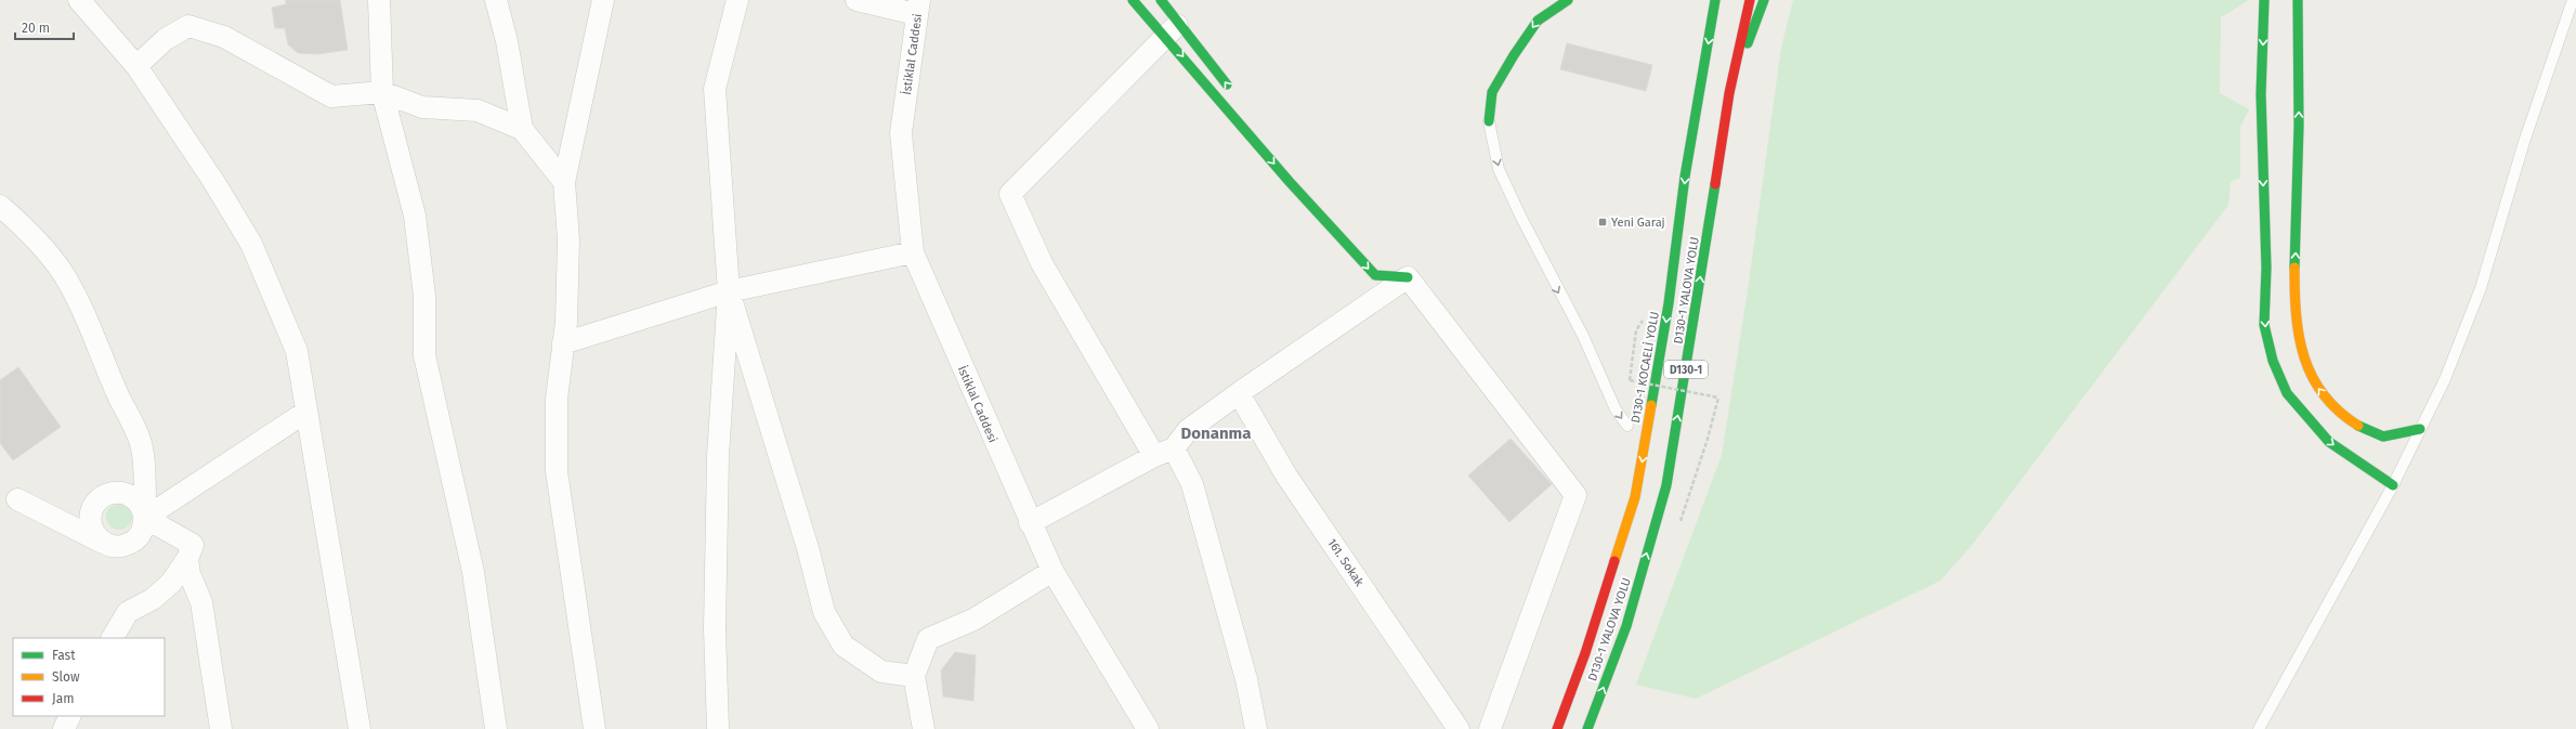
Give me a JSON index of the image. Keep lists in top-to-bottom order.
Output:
{
  "streets": {
    "main road": ["D130-1 YALOVA YOLU", "D130-1 KOCAELİ YOLU", "D130-1"],
    "street": ["İstiklal Caddesi", "161. Sokak"]
  },
  "one_way": ["D130-1 YALOVA YOLU", "D130-1 KOCAELİ YOLU"],
  "districts": ["Donanma"],
  "places": {
    "transit": ["Yeni Garaj"]
  },
  "legend": ["Fast", "Slow", "Jam"],
  "scale_bar": "20 m"
}
